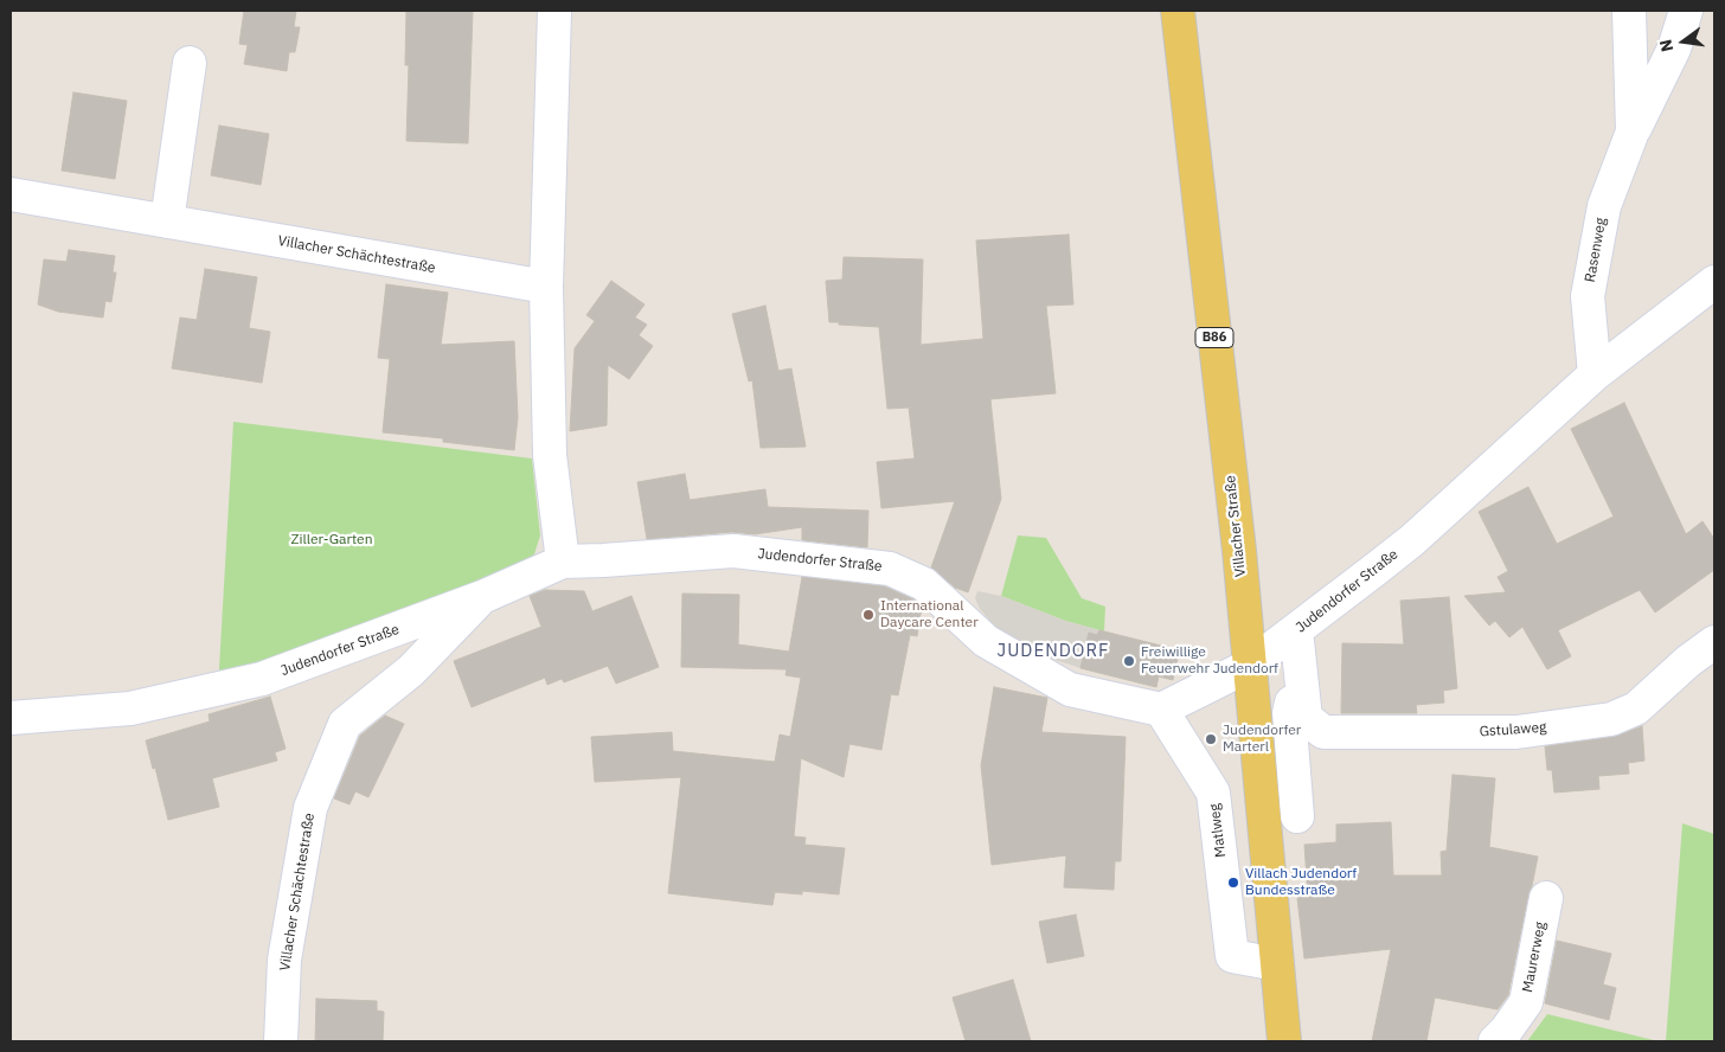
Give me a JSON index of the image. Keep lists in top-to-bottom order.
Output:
{
  "streets": {
    "main road": ["B86", "Villacher Straße"],
    "street": [
      "Rasenweg",
      "Villacher Schächtestraße",
      "Judendorfer Straße",
      "Gstulaweg",
      "Matlweg",
      "Maurerweg"
    ]
  },
  "crossings": [
    ["Rasenweg", "Judendorfer Straße"],
    ["Villacher Schächtestraße", "Judendorfer Straße"],
    ["Villacher Straße", "Judendorfer Straße"],
    ["Villacher Straße", "Matlweg"],
    ["Judendorfer Straße", "Gstulaweg"],
    ["Judendorfer Straße", "Matlweg"]
  ],
  "districts": ["JUDENDORF"],
  "parks": ["Ziller-Garten"],
  "places": [
    "International Daycare Center",
    "Freiwillige Feuerwehr Judendorf",
    "Judendorfer Marterl",
    "Villach Judendorf Bundesstraße"
  ],
  "north": "left"
}
